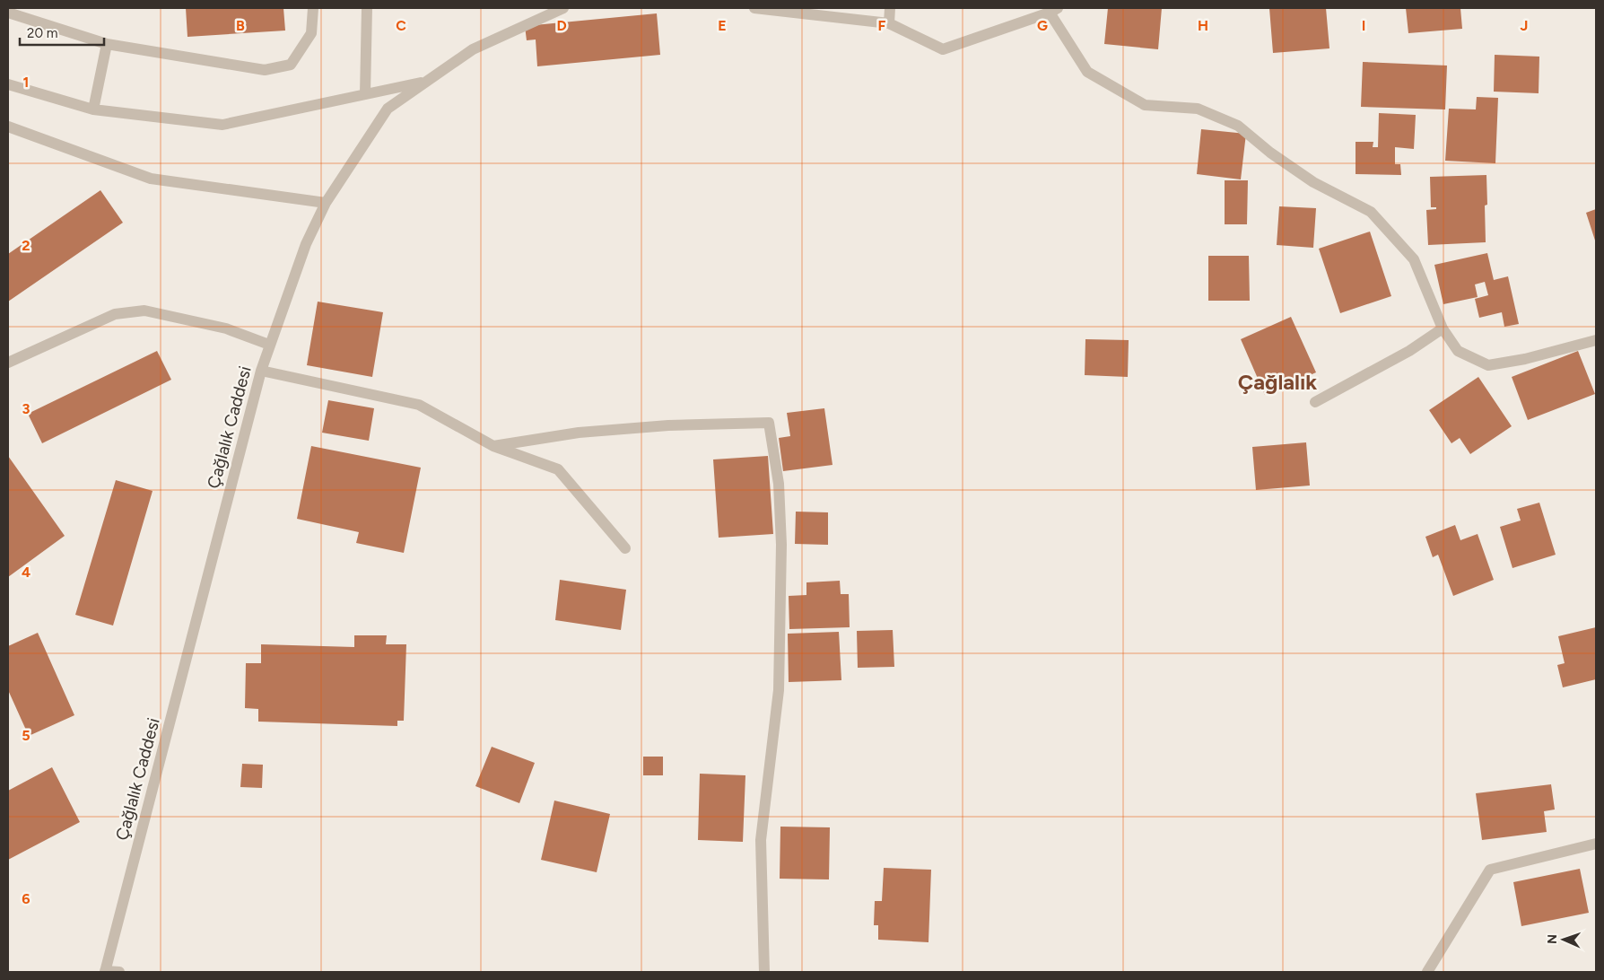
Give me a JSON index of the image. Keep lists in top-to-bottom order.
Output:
{
  "streets": {
    "street": ["Çağlalık Caddesi"]
  },
  "districts": ["Çağlalık"],
  "scale_bar": "20 m",
  "north": "left",
  "grid": {
    "columns": [
      "B",
      "C",
      "D",
      "E",
      "F",
      "G",
      "H",
      "I",
      "J"
    ],
    "rows": [
      "1",
      "2",
      "3",
      "4",
      "5",
      "6"
    ]
  }
}
